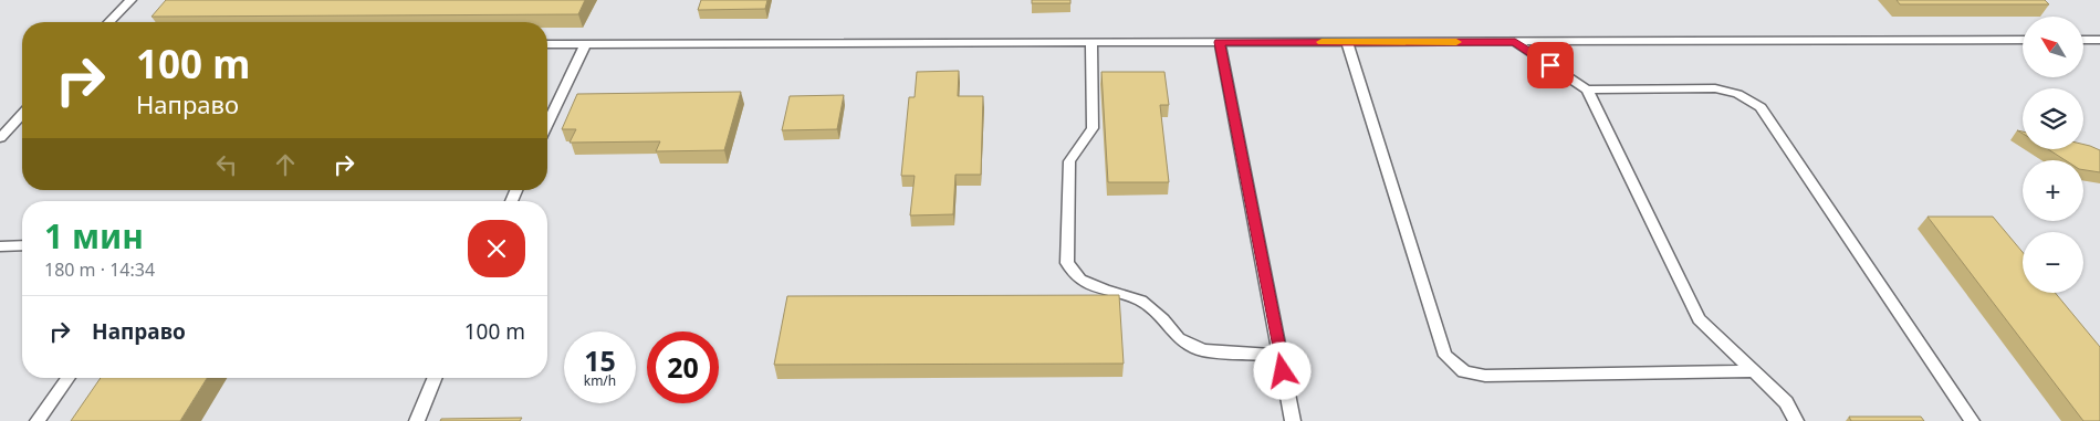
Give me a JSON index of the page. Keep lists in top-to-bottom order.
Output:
{
  "north": "top left",
  "page": {
    "map_buttons": ["+", "−"],
    "turn": ["100 m", "Направо"],
    "heading": ["1 мин", "180 m · 14:34"],
    "list": [
      {
        "name": "Направо",
        "value": "100 m"
      }
    ],
    "speed": "15 km/h",
    "limit": "20"
  }
}
